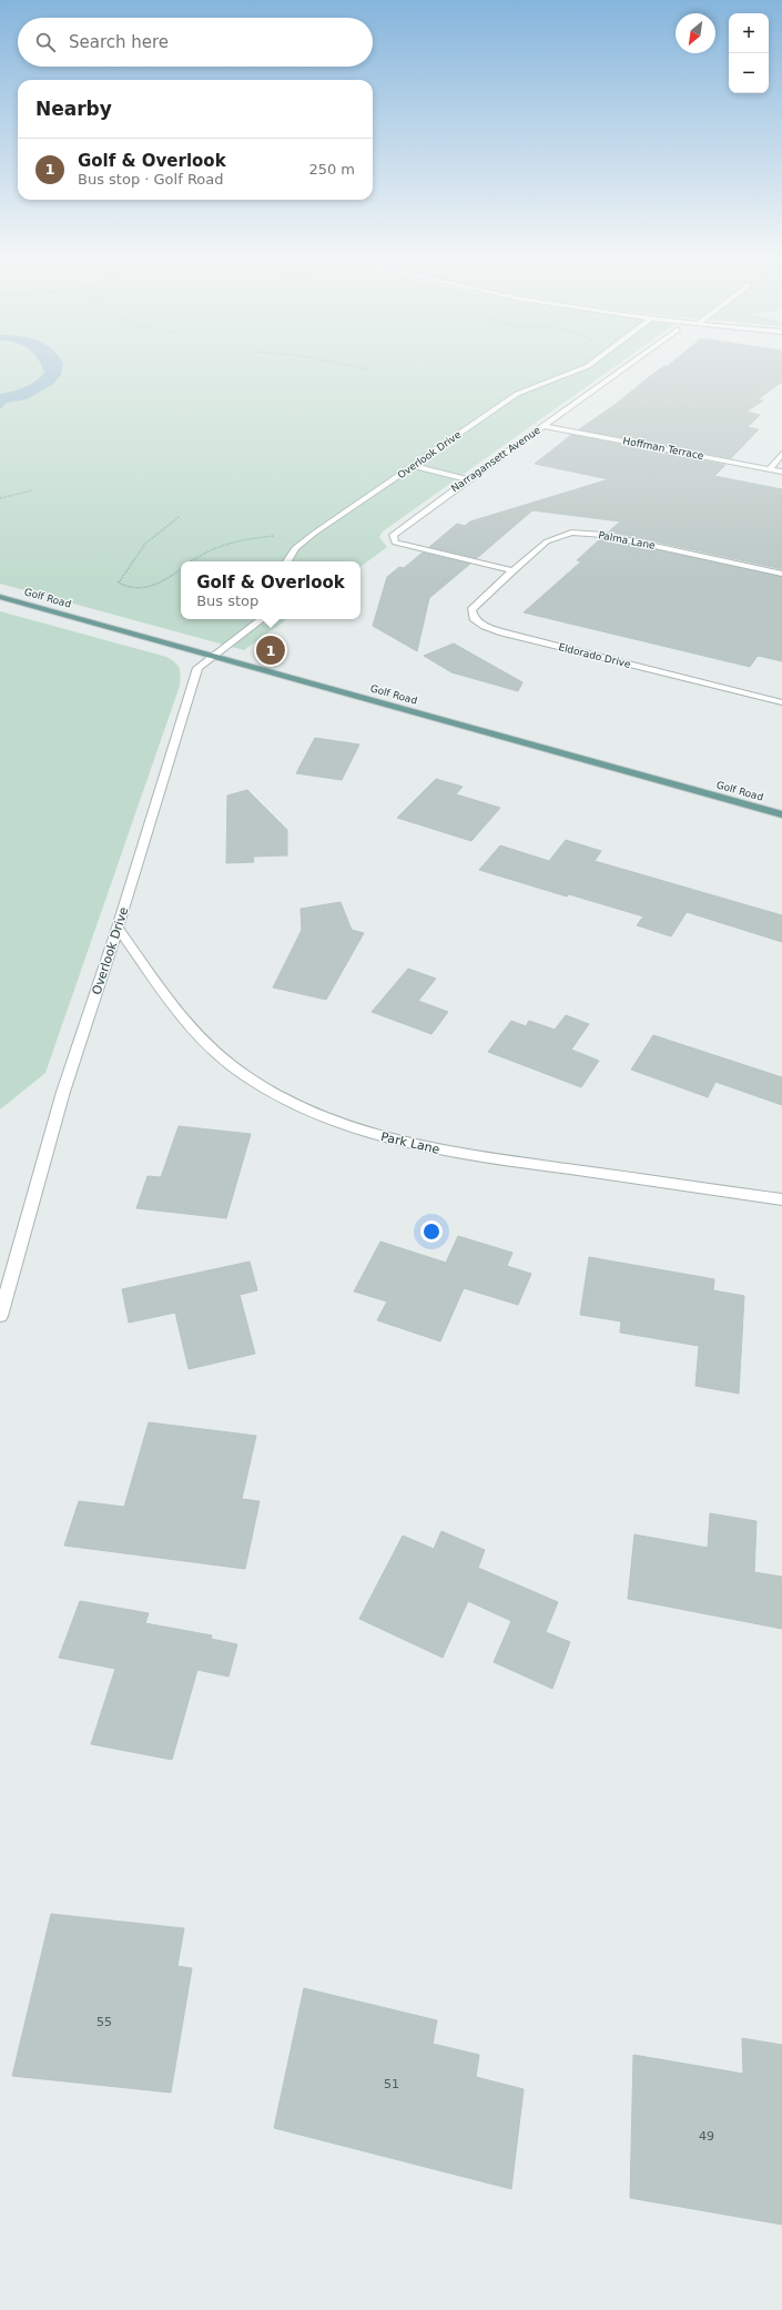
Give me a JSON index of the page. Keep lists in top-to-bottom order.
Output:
{
  "streets": {
    "main road": ["Golf Road"],
    "street": [
      "Hoffman Terrace",
      "Overlook Drive",
      "Narragansett Avenue",
      "Palma Lane",
      "Eldorado Drive",
      "Park Lane"
    ]
  },
  "crossings": [
    ["Hoffman Terrace", "Narragansett Avenue"],
    ["Overlook Drive", "Golf Road"],
    ["Overlook Drive", "Park Lane"],
    ["Narragansett Avenue", "Palma Lane"],
    ["Narragansett Avenue", "Eldorado Drive"],
    ["Palma Lane", "Eldorado Drive"]
  ],
  "house_numbers": ["55", "51", "49"],
  "north": "bottom left",
  "page": {
    "map_buttons": ["+", "−"],
    "search": "Search here",
    "heading": "Nearby",
    "list": [
      {
        "mark": "1",
        "name": "Golf & Overlook",
        "note": "Bus stop · Golf Road",
        "value": "250 m"
      }
    ],
    "popup": ["Golf & Overlook", "Bus stop"],
    "pins": "1"
  }
}
